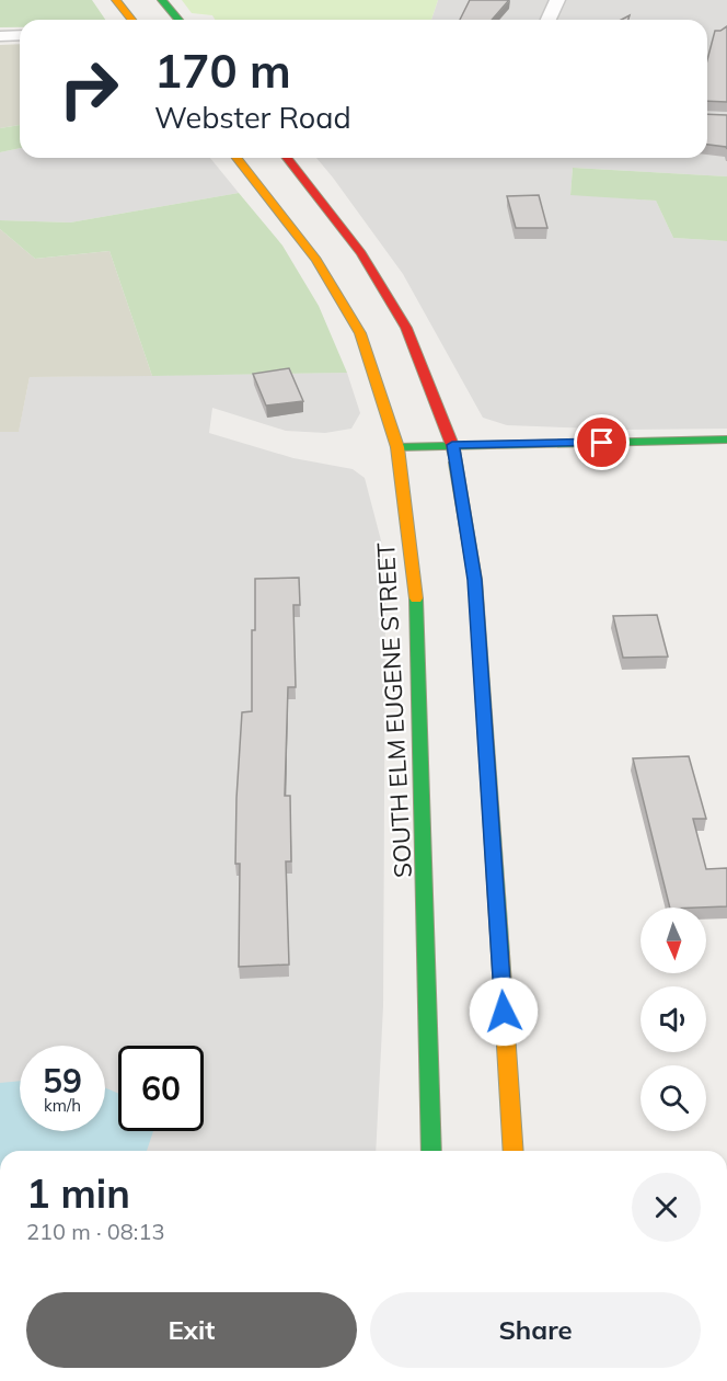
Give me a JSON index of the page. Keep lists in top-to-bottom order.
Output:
{
  "streets": {
    "main road": ["SOUTH ELM EUGENE STREET"]
  },
  "north": "bottom",
  "page": {
    "turn": ["170 m", "Webster Road"],
    "speed": "59 km/h",
    "limit": "60",
    "heading": ["1 min", "210 m · 08:13"],
    "buttons": ["Exit", "Share"]
  }
}
